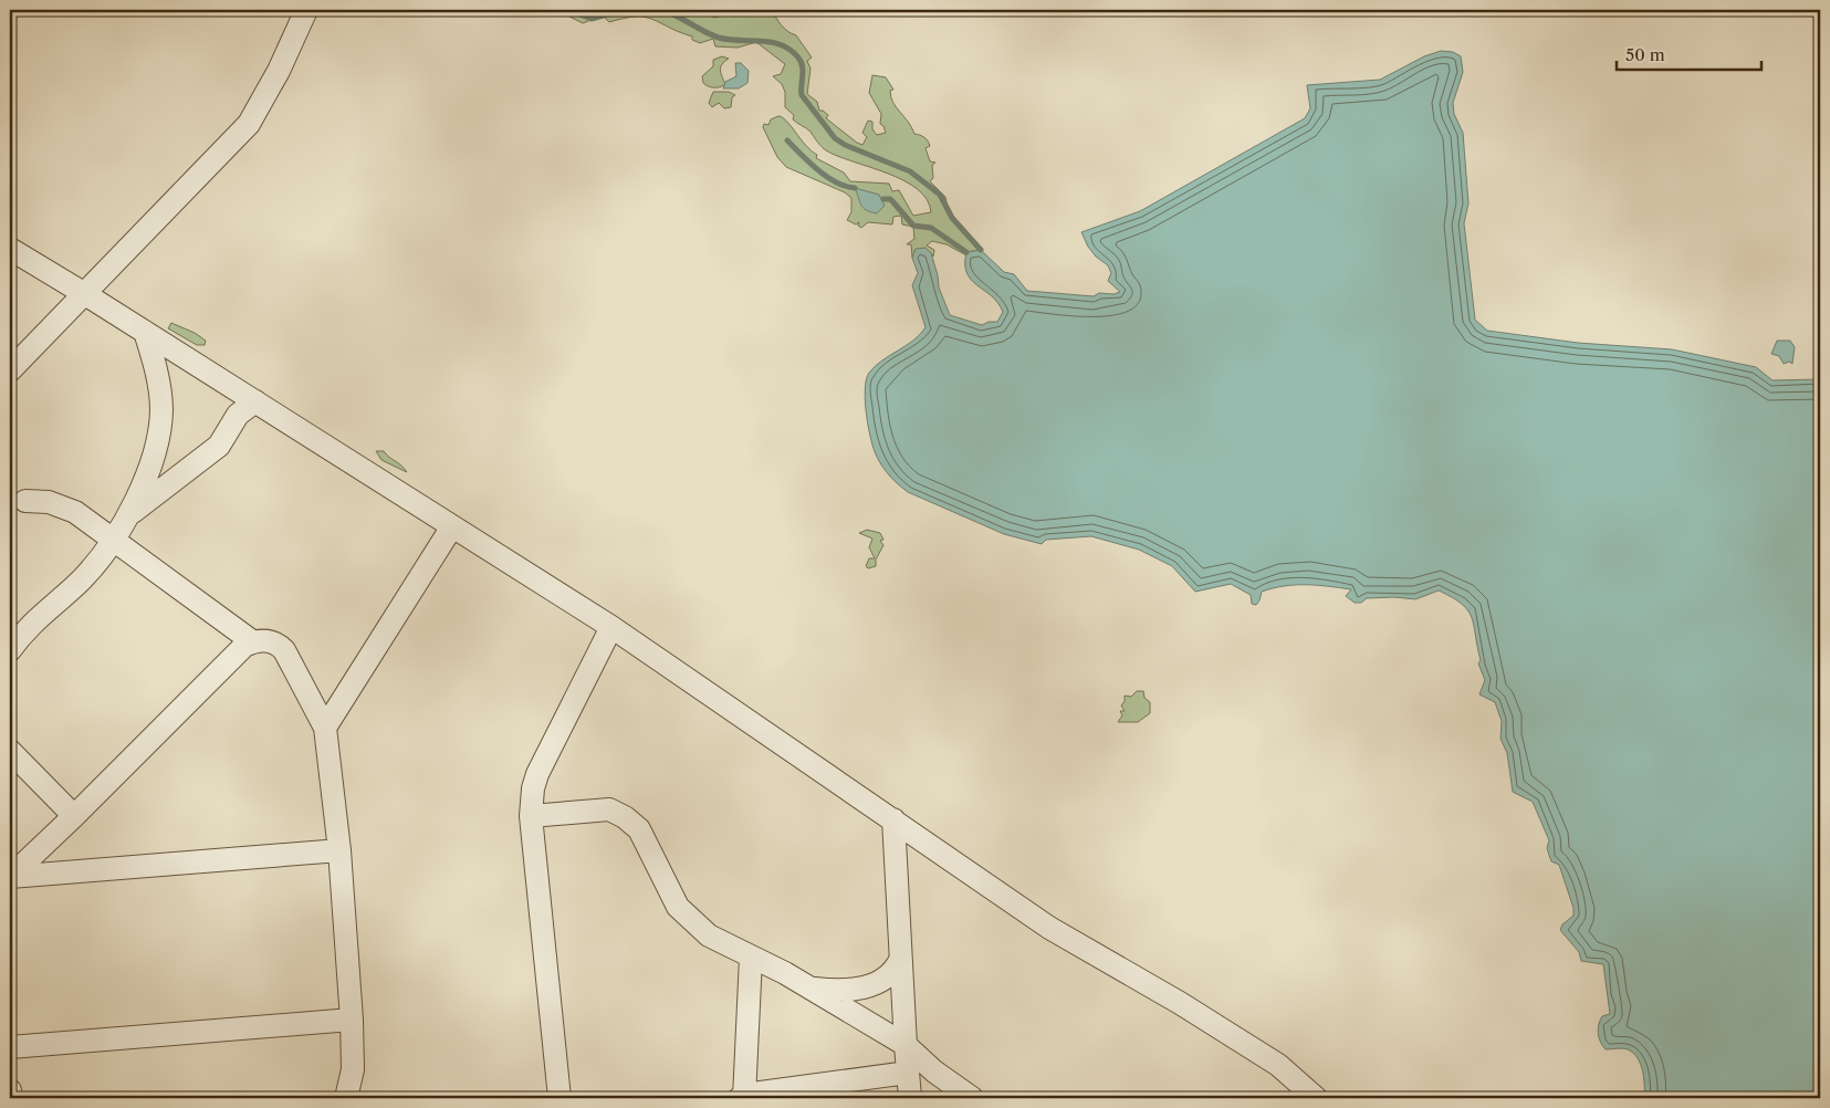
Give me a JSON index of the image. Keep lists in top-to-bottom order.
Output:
{
  "scale_bar": "50 m"
}
